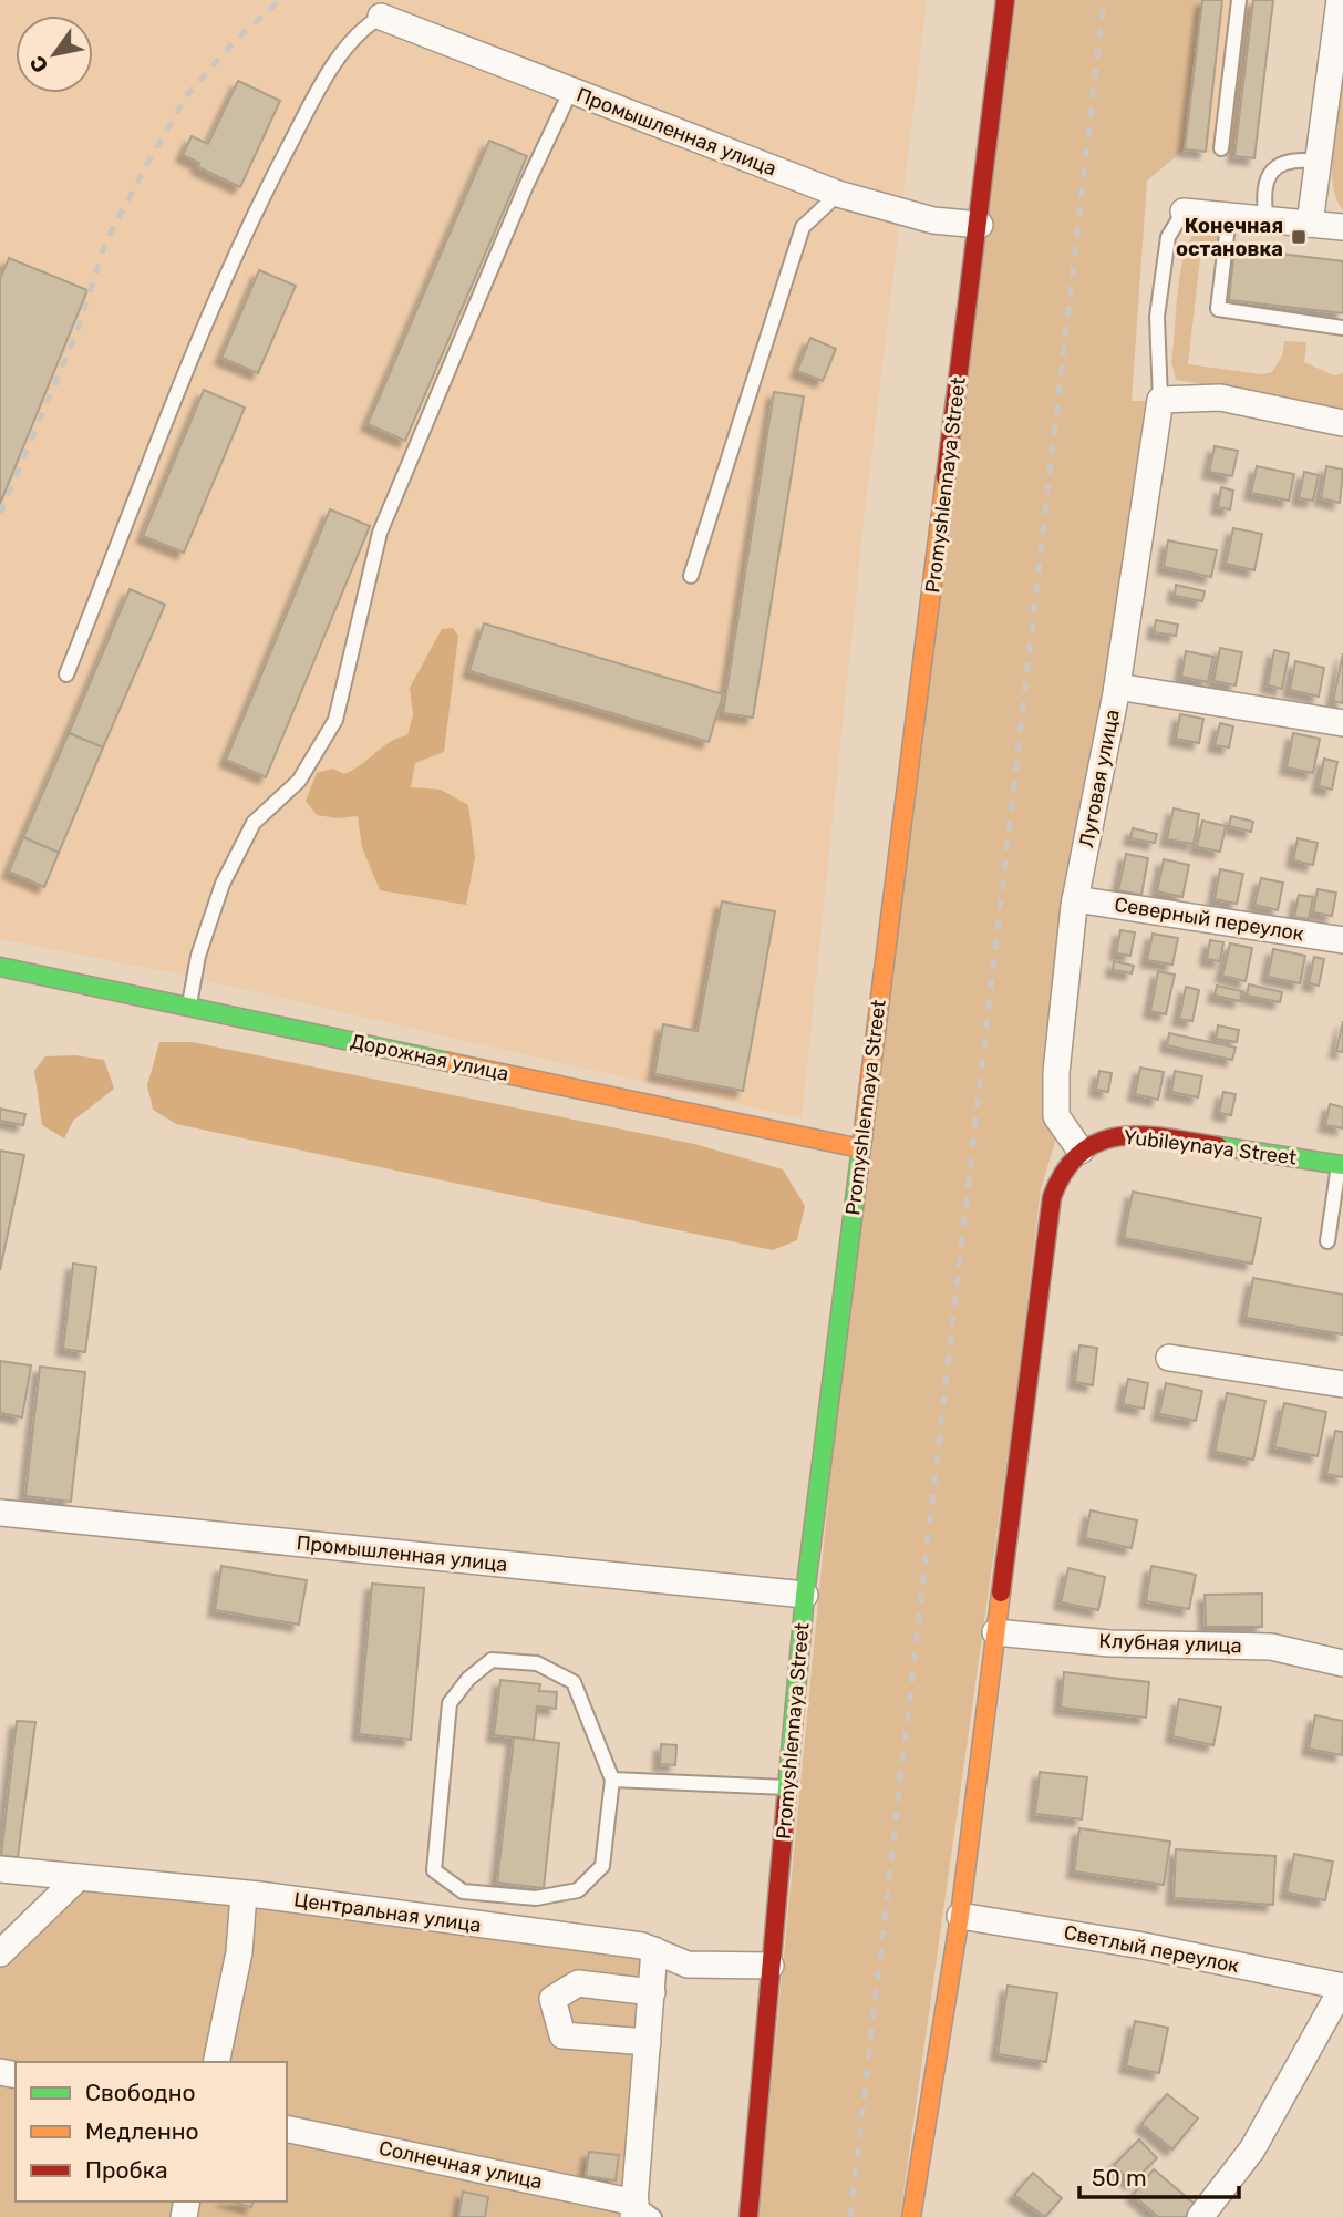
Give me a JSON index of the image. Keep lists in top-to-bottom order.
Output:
{
  "streets": {
    "street": [
      "Промышленная улица",
      "Promyshlennaya Street",
      "Луговая улица",
      "Северный переулок",
      "Дорожная улица",
      "Yubileynaya Street",
      "Клубная улица",
      "Центральная улица",
      "Светлый переулок",
      "Солнечная улица"
    ]
  },
  "crossings": [
    ["Промышленная улица", "Promyshlennaya Street"],
    ["Promyshlennaya Street", "Дорожная улица"],
    ["Promyshlennaya Street", "Центральная улица"],
    ["Луговая улица", "Северный переулок"],
    ["Луговая улица", "Yubileynaya Street"]
  ],
  "places": {
    "transit": ["Конечная остановка"]
  },
  "legend": ["Свободно", "Медленно", "Пробка"],
  "scale_bar": "50 m",
  "north": "bottom left"
}
